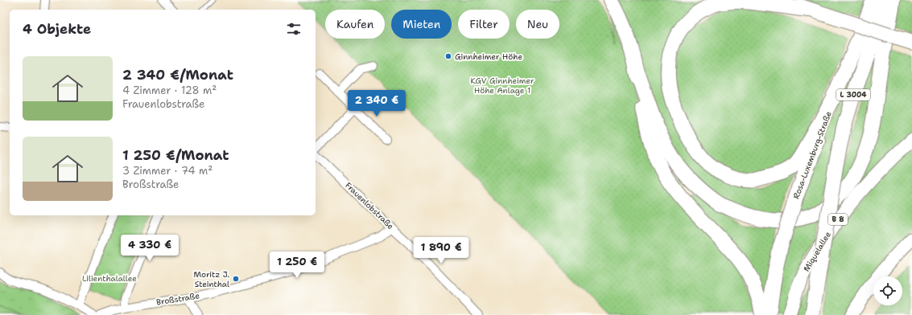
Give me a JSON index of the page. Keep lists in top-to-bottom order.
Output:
{
  "streets": {
    "highway": ["L 3004", "Rosa-Luxemburg-Straße"],
    "main road": ["B 8", "Miquelallee"],
    "street": ["Frauenlobstraße", "Broßstraße"]
  },
  "crossings": [
    ["Frauenlobstraße", "Broßstraße"]
  ],
  "parks": ["KGV Ginnheimer Höhe Anlage 1", "Lilienthalallee"],
  "places": ["Ginnheimer Höhe", "Moritz J. Steinthal"],
  "page": {
    "chip": [
      "Kaufen",
      "Mieten",
      "Filter",
      "Neu"
    ],
    "heading": "4 Objekte",
    "list": [
      {
        "name": "2 340 €/Monat",
        "note": "4 Zimmer · 128 m² · Frauenlobstraße"
      },
      {
        "name": "1 250 €/Monat",
        "note": "3 Zimmer · 74 m² · Broßstraße"
      }
    ],
    "price": [
      "2 340 €",
      "4 330 €",
      "1 890 €",
      "1 250 €"
    ]
  }
}
